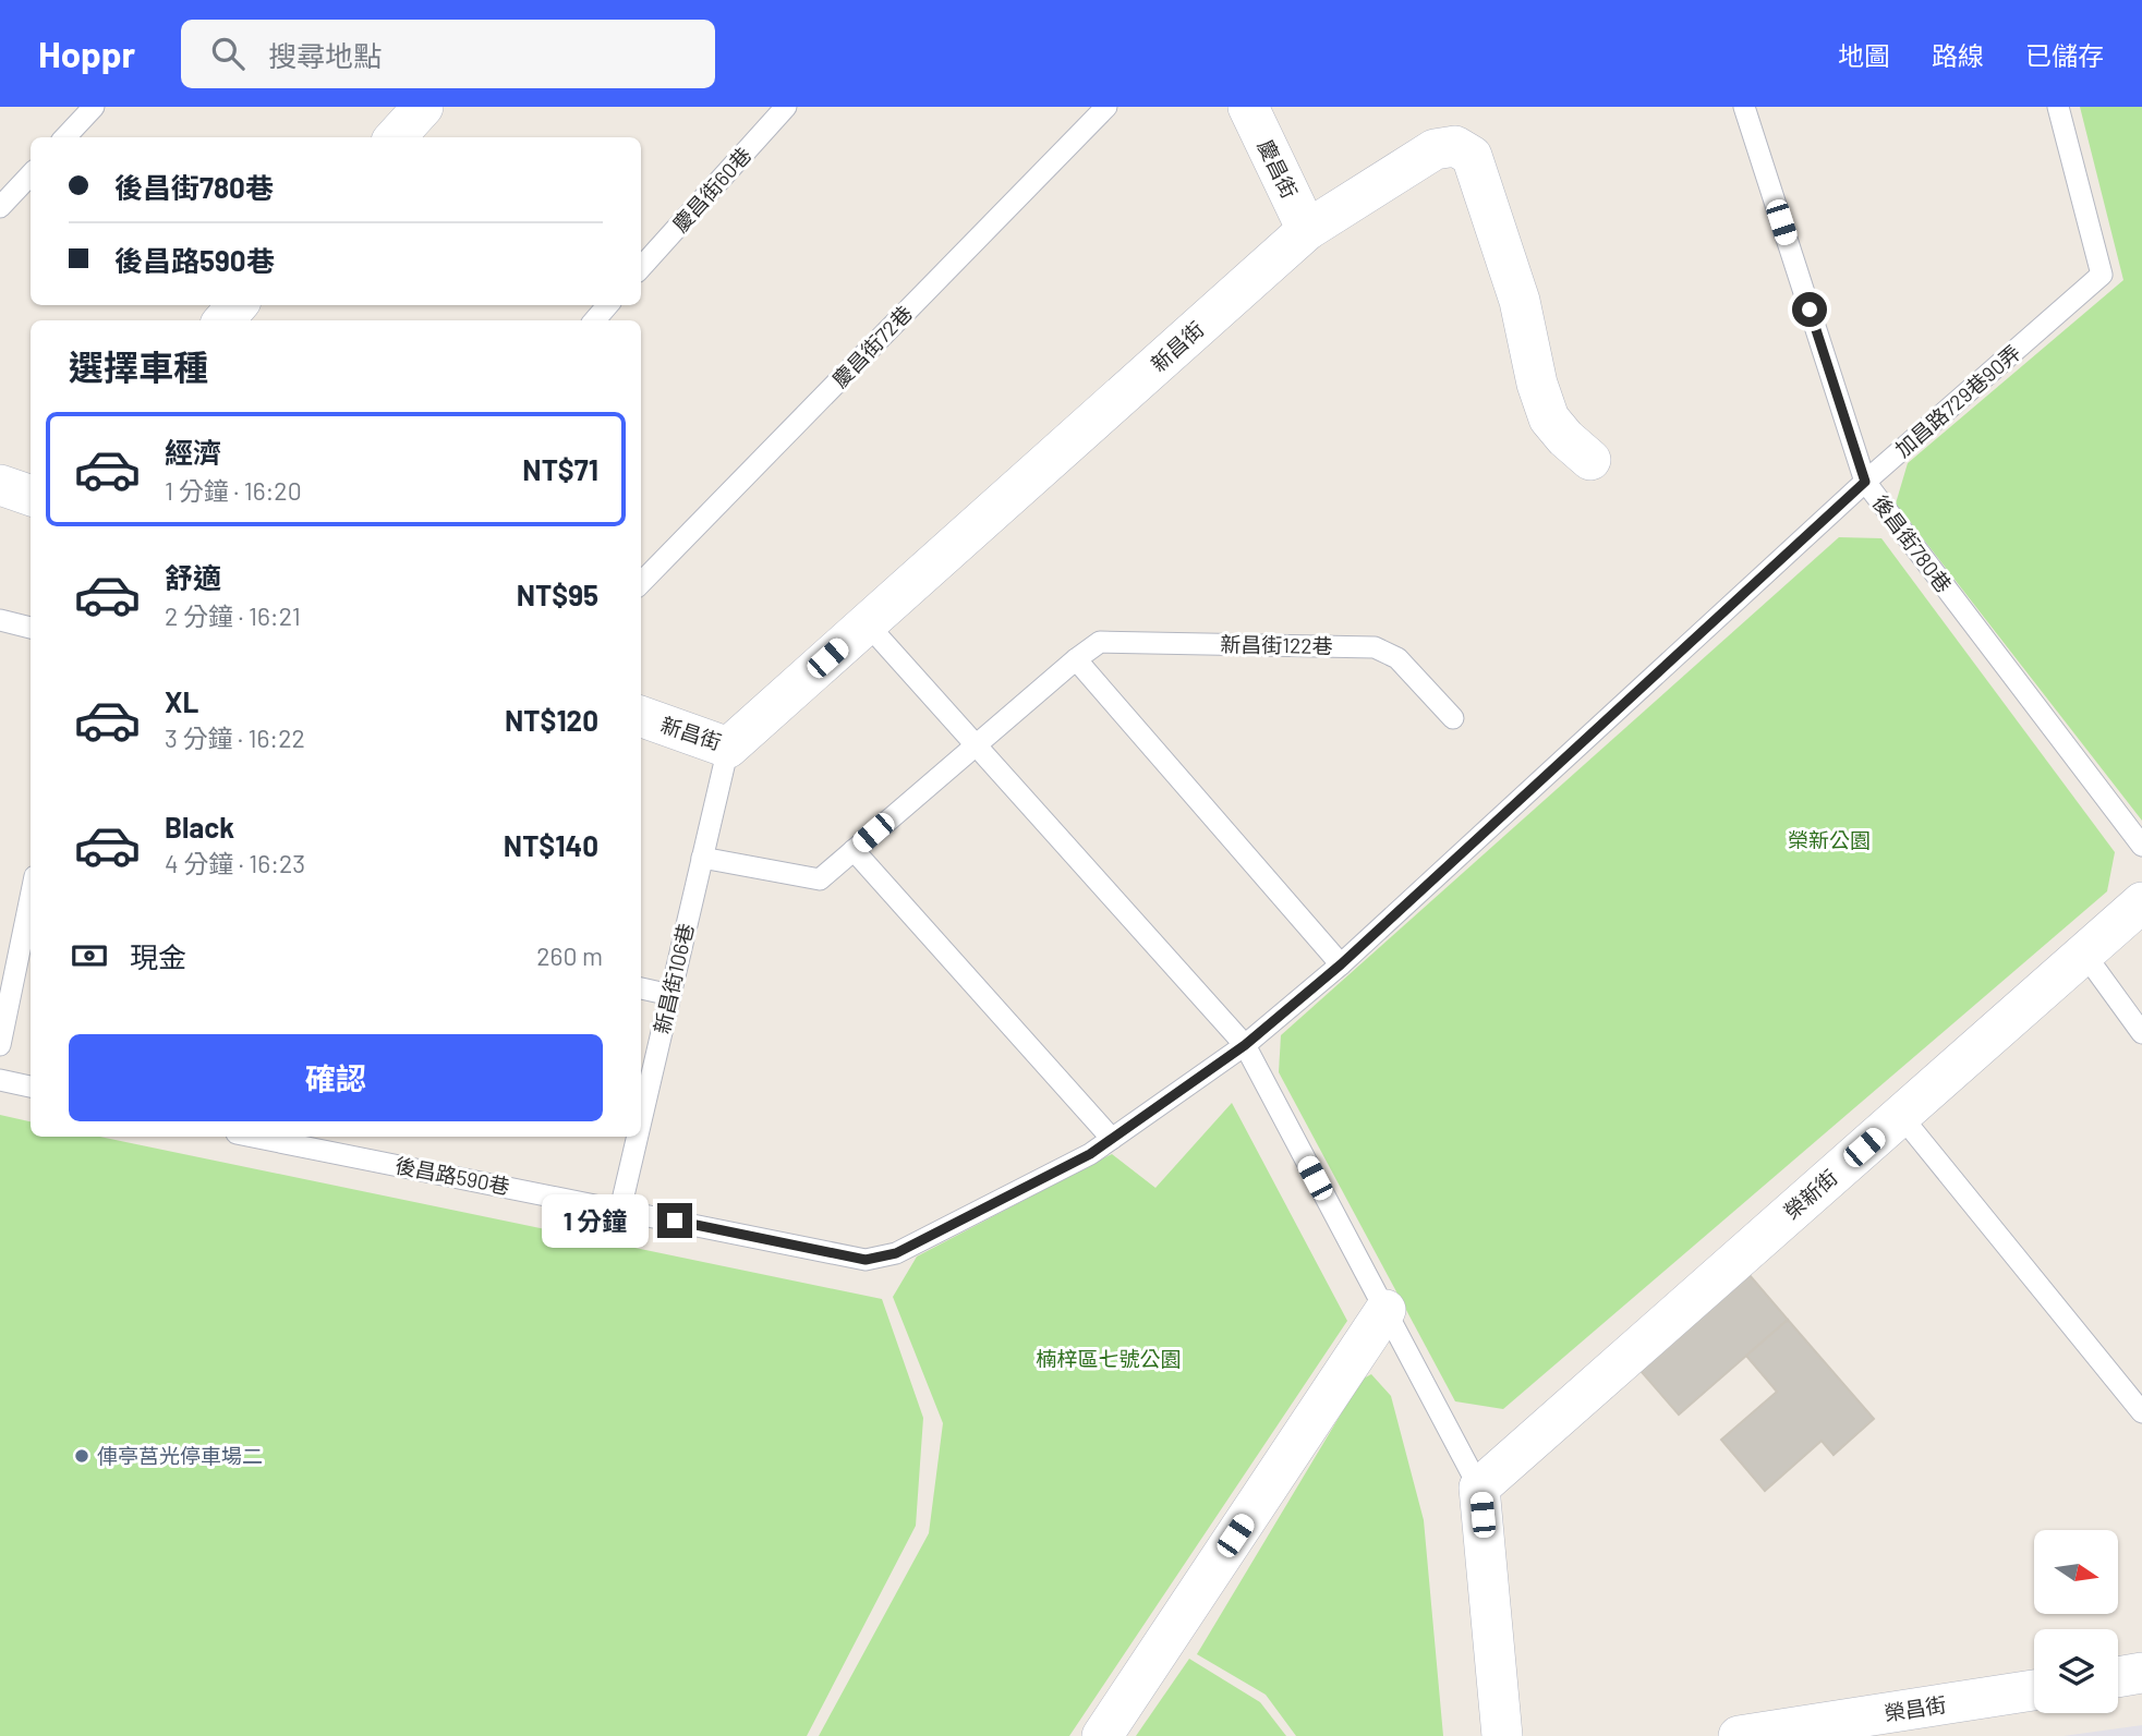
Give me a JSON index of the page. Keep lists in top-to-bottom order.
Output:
{
  "streets": {
    "street": [
      "慶昌街",
      "新昌街",
      "榮新街",
      "榮昌街"
    ],
    "lane": [
      "慶昌街60巷",
      "慶昌街72巷",
      "加昌路729巷90弄",
      "後昌街780巷",
      "新昌街122巷",
      "新昌街106巷",
      "後昌路590巷"
    ]
  },
  "crossings": [
    ["慶昌街", "新昌街"],
    ["新昌街", "新昌街106巷"],
    ["加昌路729巷90弄", "後昌街780巷"],
    ["加昌路729巷90弄", "後昌路590巷"],
    ["新昌街122巷", "新昌街106巷"],
    ["新昌街106巷", "後昌路590巷"]
  ],
  "parks": ["榮新公園", "楠梓區七號公園"],
  "places": ["俥亭莒光停車場二"],
  "north": "right",
  "page": {
    "header": "Hoppr",
    "search": "搜尋地點",
    "nav": ["地圖", "路線", "已儲存"],
    "banner": ["後昌街780巷", "後昌路590巷"],
    "heading": "選擇車種",
    "list": [
      {
        "name": "經濟",
        "note": "1 分鐘 · 16:20",
        "value": "NT$71"
      },
      {
        "name": "舒適",
        "note": "2 分鐘 · 16:21",
        "value": "NT$95"
      },
      {
        "name": "XL",
        "note": "3 分鐘 · 16:22",
        "value": "NT$120"
      },
      {
        "name": "Black",
        "note": "4 分鐘 · 16:23",
        "value": "NT$140"
      }
    ],
    "pay": ["現金", "260 m"],
    "buttons": "確認",
    "bubble": "1 分鐘"
  }
}
